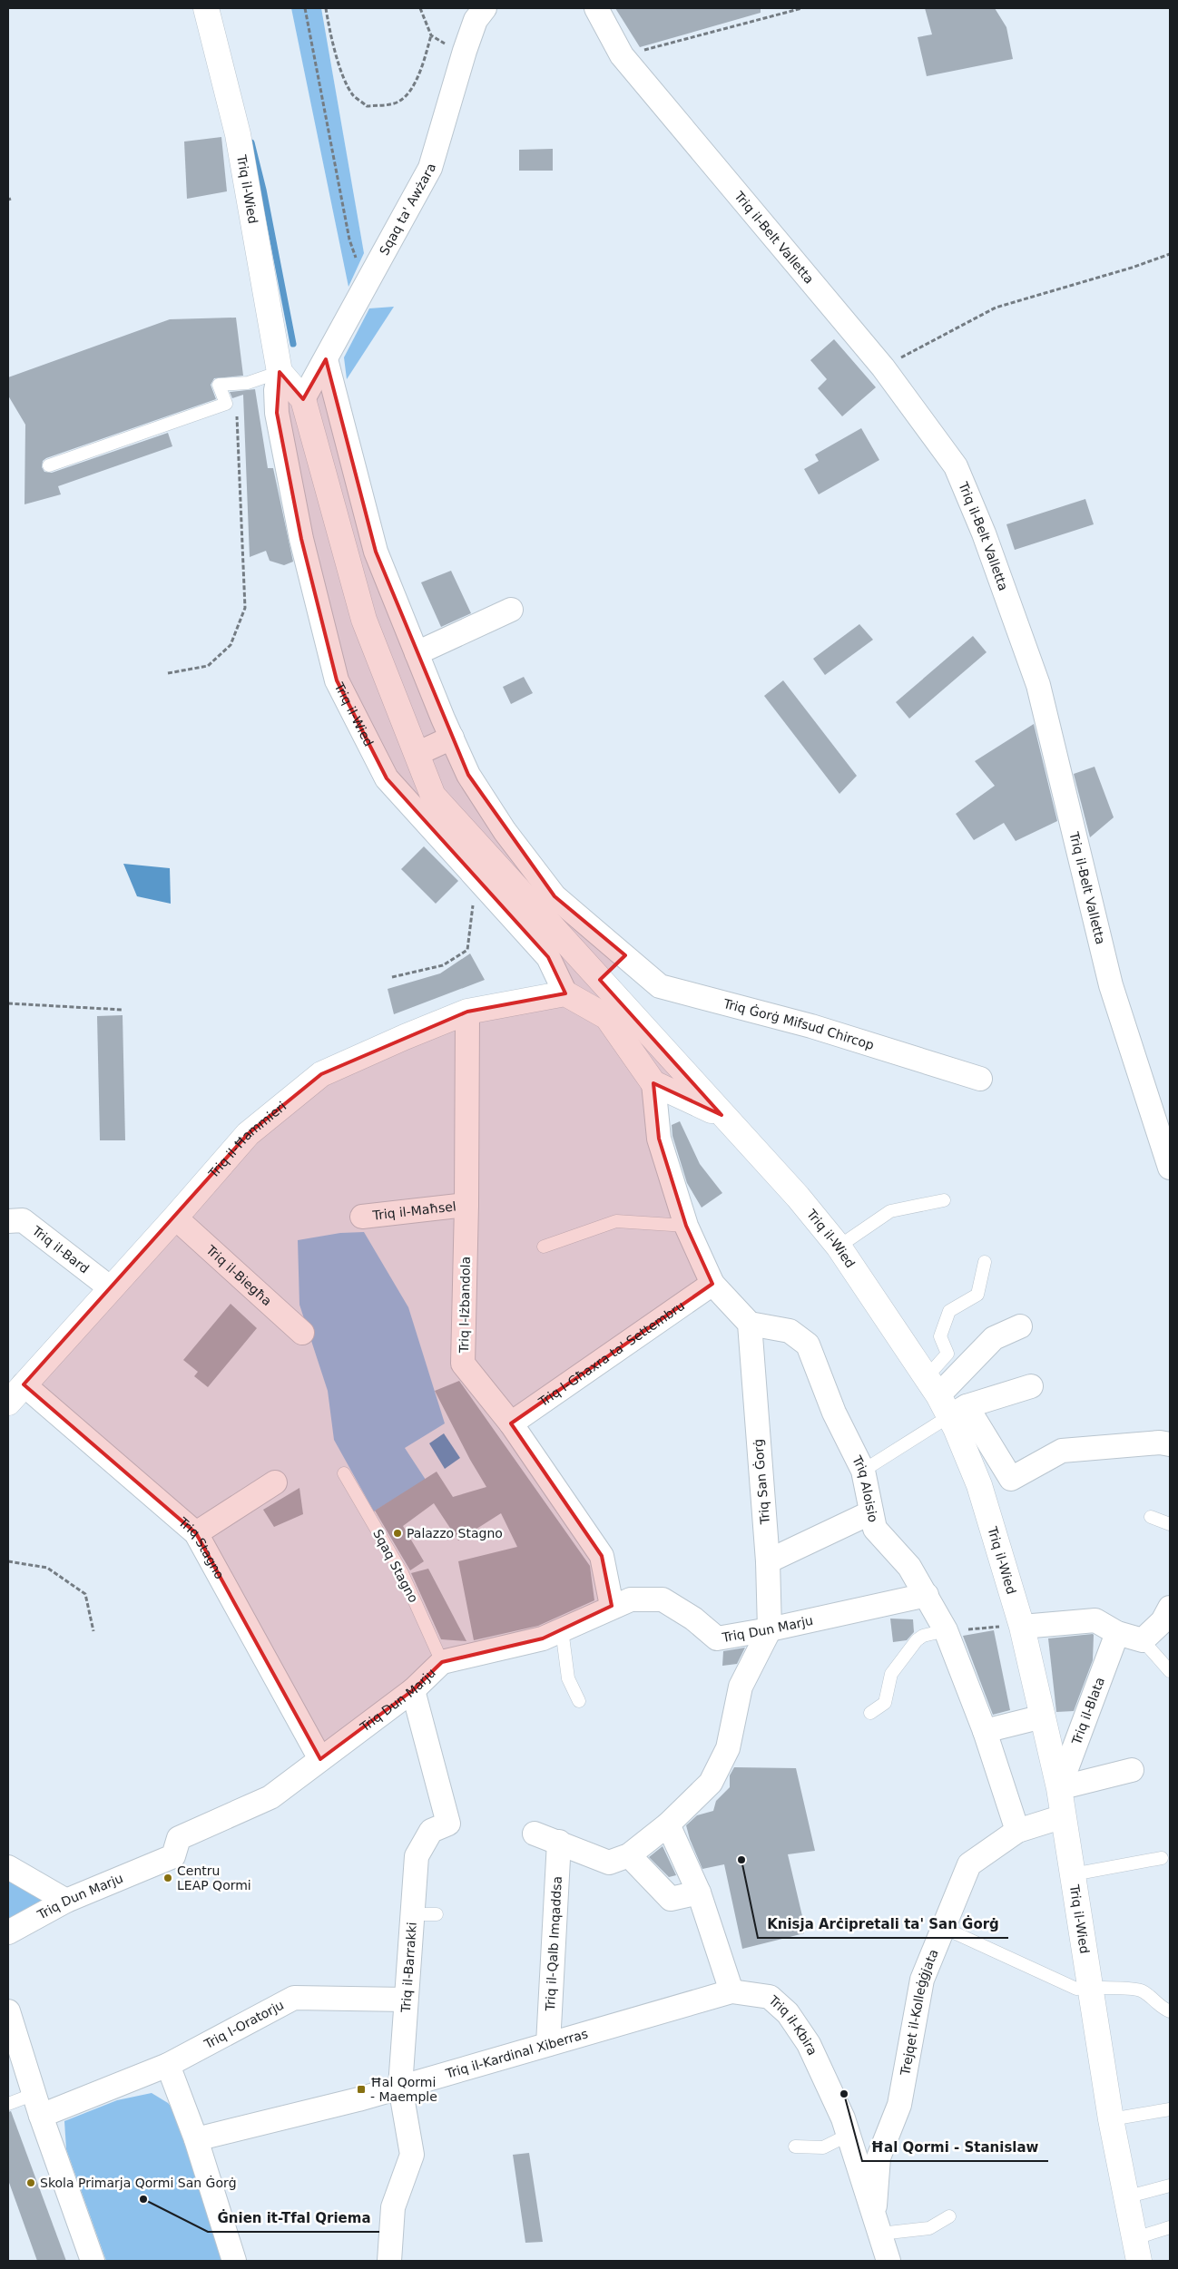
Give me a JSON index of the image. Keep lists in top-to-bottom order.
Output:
{
  "streets": {
    "street": [
      "Triq il-Wied",
      "Sqaq ta' Awżara",
      "Triq il-Belt Valletta",
      "Triq Ġorġ Mifsud Chircop",
      "Triq il-Ħammieri",
      "Triq il-Maħsel",
      "Triq il-Bard",
      "Triq il-Biegħa",
      "Triq l-Iżbandola",
      "Triq l-Għaxra ta' Settembru",
      "Triq San Ġorġ",
      "Triq Aloisio",
      "Triq Stagno",
      "Triq Dun Marju",
      "Triq il-Blata",
      "Triq il-Qalb Imqaddsa",
      "Triq il-Barrakki",
      "Trejqet il-Kolleġġjata",
      "Triq l-Oratorju",
      "Triq il-Kbira",
      "Triq il-Kardinal Xiberras"
    ],
    "lane": ["Sqaq Stagno"]
  },
  "crossings": [
    ["Triq il-Wied", "Sqaq ta' Awżara"],
    ["Triq il-Wied", "Triq il-Ħammieri"],
    ["Triq il-Wied", "Triq il-Blata"],
    ["Triq il-Wied", "Trejqet il-Kolleġġjata"],
    ["Triq il-Ħammieri", "Triq il-Bard"],
    ["Triq il-Ħammieri", "Triq il-Biegħa"],
    ["Triq il-Ħammieri", "Triq l-Iżbandola"],
    ["Triq il-Ħammieri", "Triq Stagno"],
    ["Triq il-Maħsel", "Triq l-Iżbandola"],
    ["Triq l-Iżbandola", "Triq l-Għaxra ta' Settembru"],
    ["Triq l-Iżbandola", "Triq Dun Marju"],
    ["Triq San Ġorġ", "Triq Aloisio"],
    ["Triq San Ġorġ", "Triq Dun Marju"],
    ["Triq San Ġorġ", "Triq il-Qalb Imqaddsa"],
    ["Triq Aloisio", "Triq Dun Marju"],
    ["Triq Aloisio", "Trejqet il-Kolleġġjata"],
    ["Triq Stagno", "Triq Dun Marju"],
    ["Sqaq Stagno", "Triq Dun Marju"],
    ["Triq Dun Marju", "Triq il-Barrakki"],
    ["Triq il-Qalb Imqaddsa", "Triq il-Kardinal Xiberras"],
    ["Triq il-Barrakki", "Triq l-Oratorju"],
    ["Triq il-Barrakki", "Triq il-Kardinal Xiberras"],
    ["Trejqet il-Kolleġġjata", "Triq il-Kbira"],
    ["Triq il-Kbira", "Triq il-Kardinal Xiberras"]
  ],
  "places": {
    "other": [
      "Palazzo Stagno",
      "Knisja Arċipretali ta' San Ġorġ",
      "Centru LEAP Qormi",
      "Ħal Qormi - Stanislaw",
      "Skola Primarja Qormi San Ġorġ",
      "Ġnien it-Tfal Qriema"
    ],
    "transit": ["Ħal Qormi - Maemple"]
  }
}
